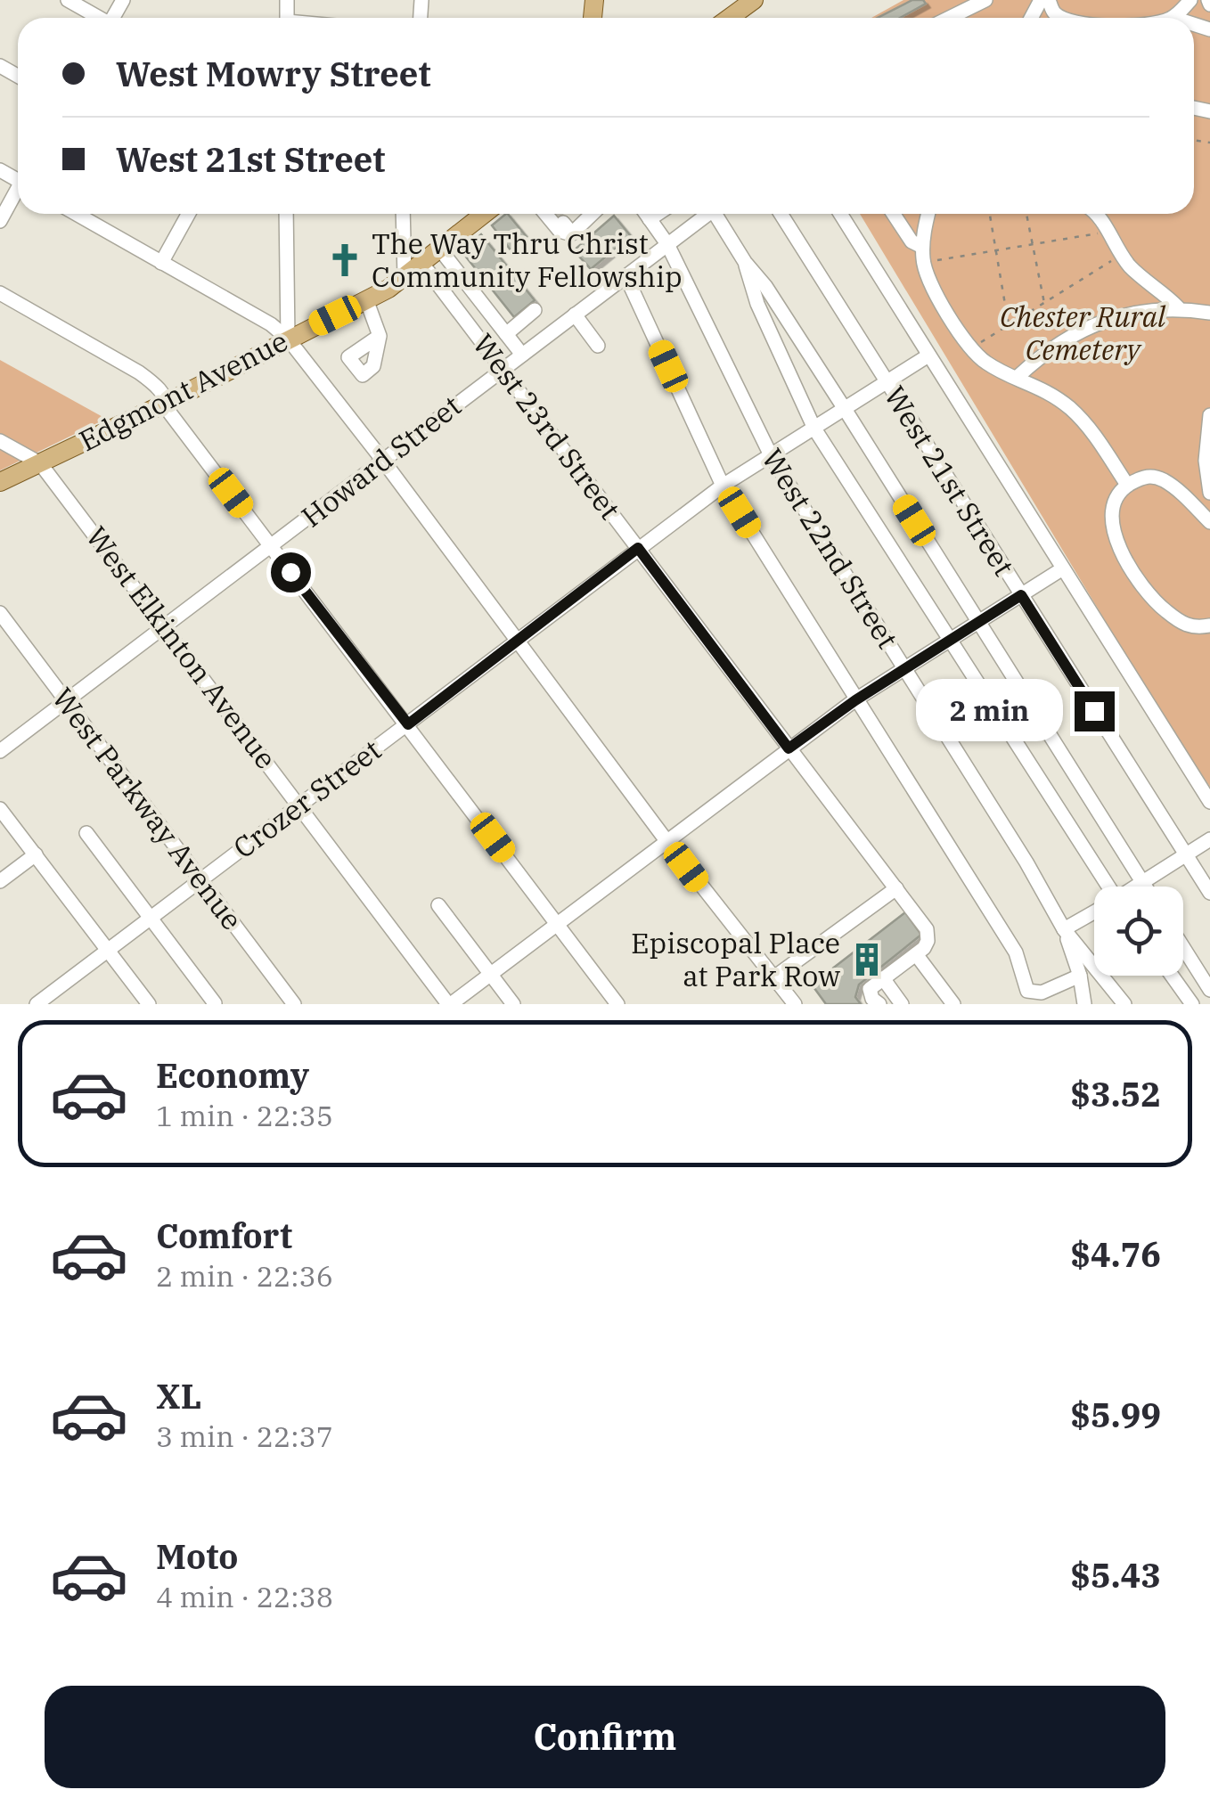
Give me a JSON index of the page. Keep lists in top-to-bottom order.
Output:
{
  "streets": {
    "main road": ["Edgmont Avenue"],
    "street": [
      "West 23rd Street",
      "Howard Street",
      "West 21st Street",
      "West 22nd Street",
      "West Elkinton Avenue",
      "Crozer Street",
      "West Parkway Avenue"
    ]
  },
  "crossings": [
    ["Edgmont Avenue", "West 23rd Street"],
    ["Edgmont Avenue", "West Elkinton Avenue"],
    ["West 23rd Street", "Howard Street"],
    ["West 23rd Street", "Crozer Street"],
    ["Howard Street", "West 22nd Street"],
    ["Howard Street", "West Elkinton Avenue"],
    ["Howard Street", "West Parkway Avenue"],
    ["West 21st Street", "Crozer Street"],
    ["West 22nd Street", "Crozer Street"],
    ["West Elkinton Avenue", "Crozer Street"],
    ["Crozer Street", "West Parkway Avenue"]
  ],
  "parks": ["Chester Rural Cemetery"],
  "places": {
    "church": ["The Way Thru Christ Community Fellowship"],
    "building": ["Episcopal Place at Park Row"]
  },
  "page": {
    "banner": ["West Mowry Street", "West 21st Street"],
    "bubble": "2 min",
    "list": [
      {
        "name": "Economy",
        "note": "1 min · 22:35",
        "value": "$3.52"
      },
      {
        "name": "Comfort",
        "note": "2 min · 22:36",
        "value": "$4.76"
      },
      {
        "name": "XL",
        "note": "3 min · 22:37",
        "value": "$5.99"
      },
      {
        "name": "Moto",
        "note": "4 min · 22:38",
        "value": "$5.43"
      }
    ],
    "buttons": "Confirm"
  }
}
